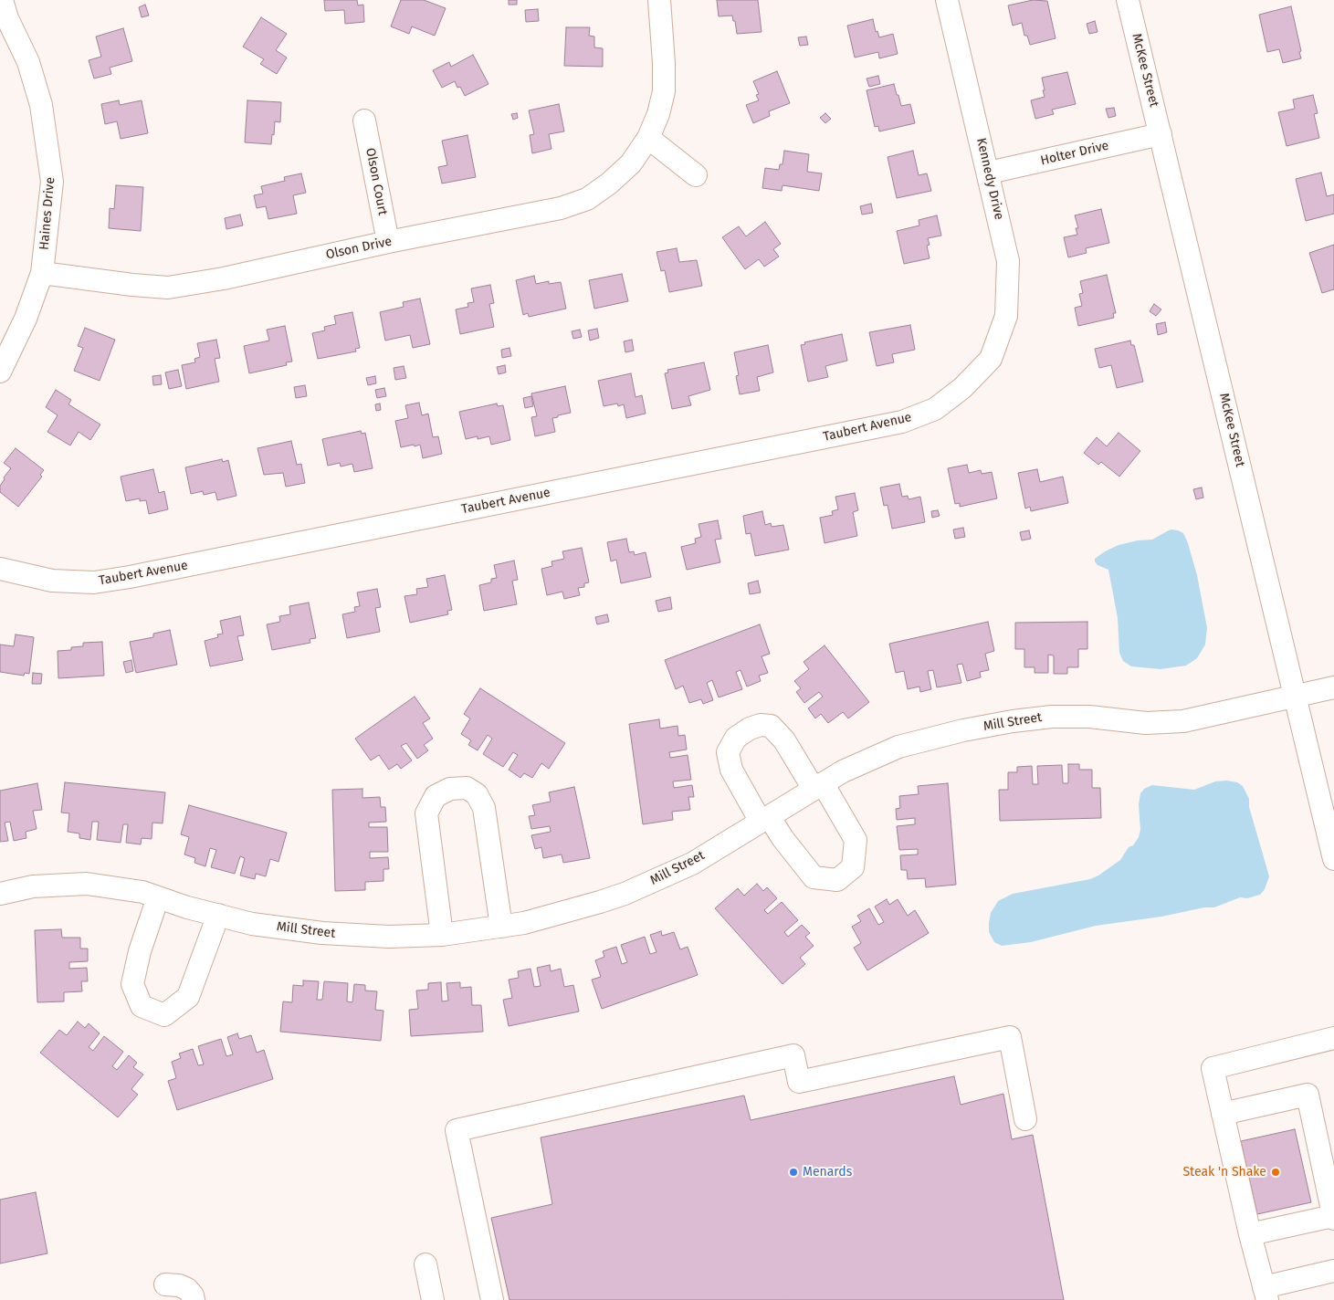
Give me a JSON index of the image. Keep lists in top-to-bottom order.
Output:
{
  "streets": {
    "street": [
      "McKee Street",
      "Holter Drive",
      "Kennedy Drive",
      "Olson Court",
      "Haines Drive",
      "Olson Drive",
      "Taubert Avenue",
      "Mill Street"
    ]
  },
  "crossings": [
    ["McKee Street", "Holter Drive"],
    ["McKee Street", "Mill Street"],
    ["Holter Drive", "Kennedy Drive"],
    ["Kennedy Drive", "Taubert Avenue"],
    ["Olson Court", "Olson Drive"],
    ["Haines Drive", "Olson Drive"]
  ],
  "places": ["Menards", "Steak 'n Shake"]
}
